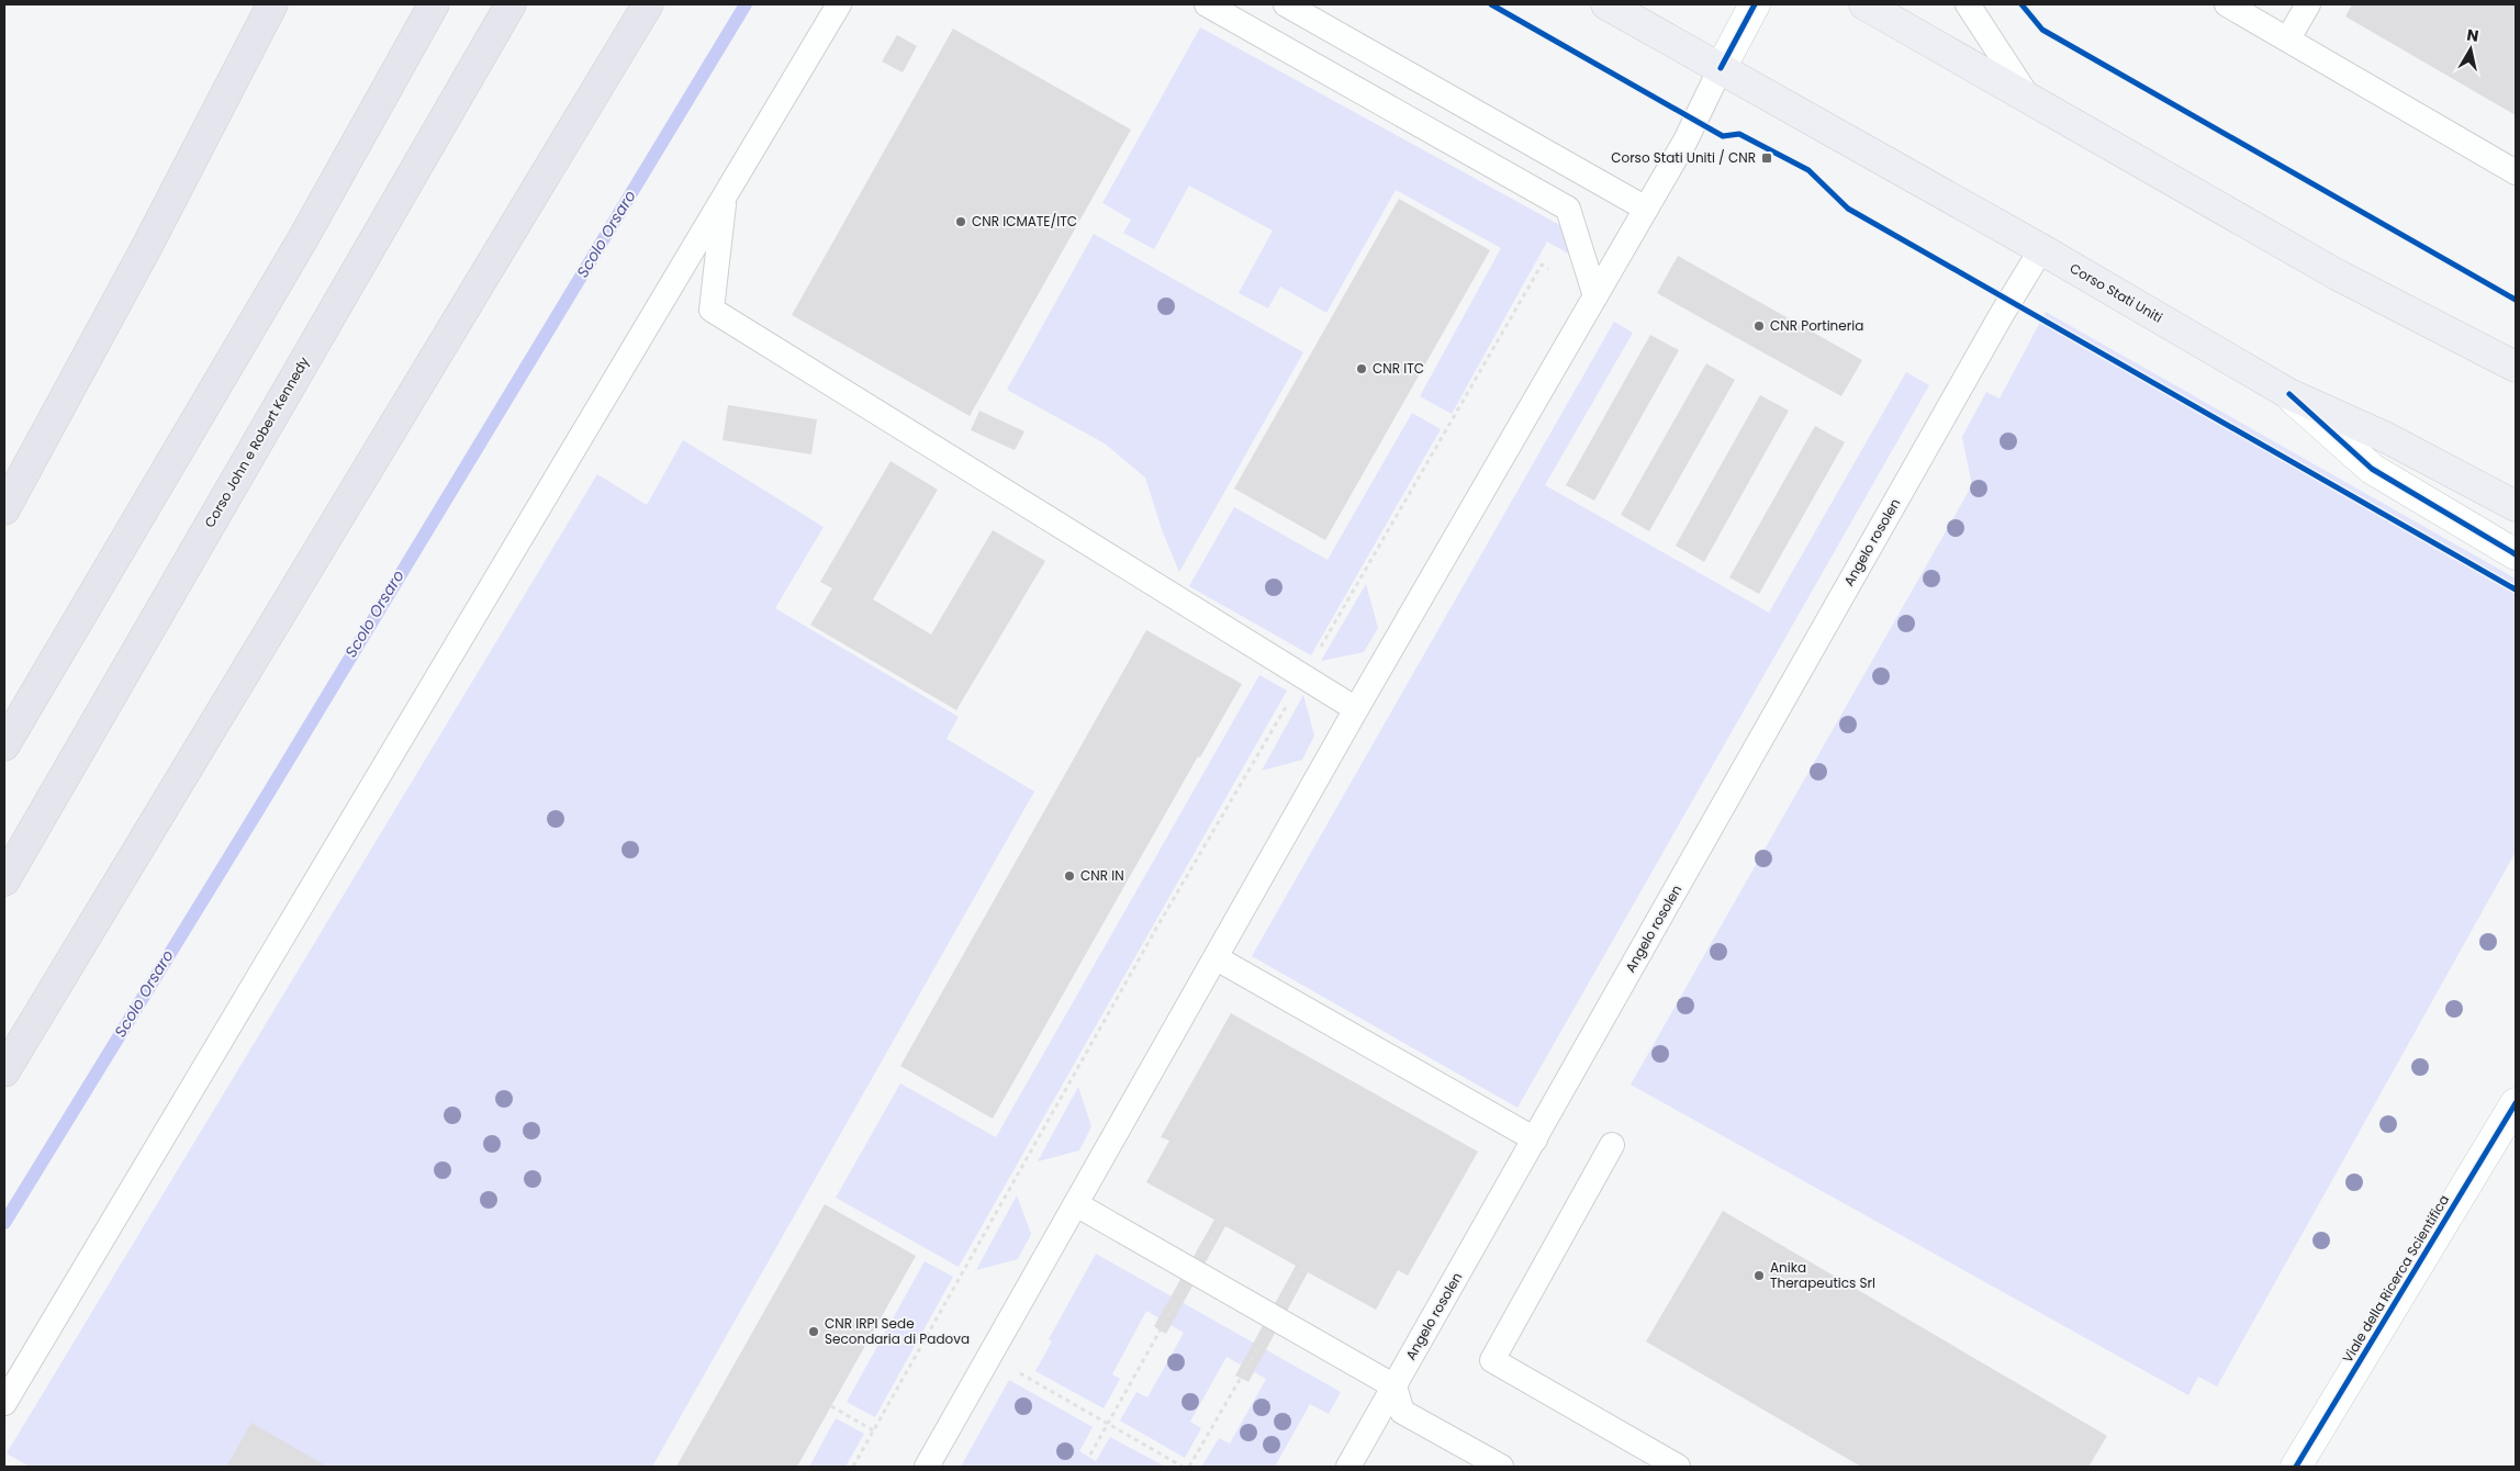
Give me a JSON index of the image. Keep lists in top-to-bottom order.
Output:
{
  "streets": {
    "highway": ["Corso John e Robert Kennedy"],
    "main road": ["Corso Stati Uniti"],
    "street": ["Viale della Ricerca Scientifica"],
    "lane": ["Angelo rosolen"]
  },
  "crossings": [
    ["Corso Stati Uniti", "Angelo rosolen"]
  ],
  "water": ["Scolo Orsaro"],
  "places": {
    "transit": ["Corso Stati Uniti / CNR"],
    "other": [
      "CNR ICMATE/ITC",
      "CNR Portineria",
      "CNR ITC",
      "CNR IN",
      "Anika Therapeutics Srl",
      "CNR IRPI Sede Secondaria di Padova"
    ]
  },
  "north": "top"
}
